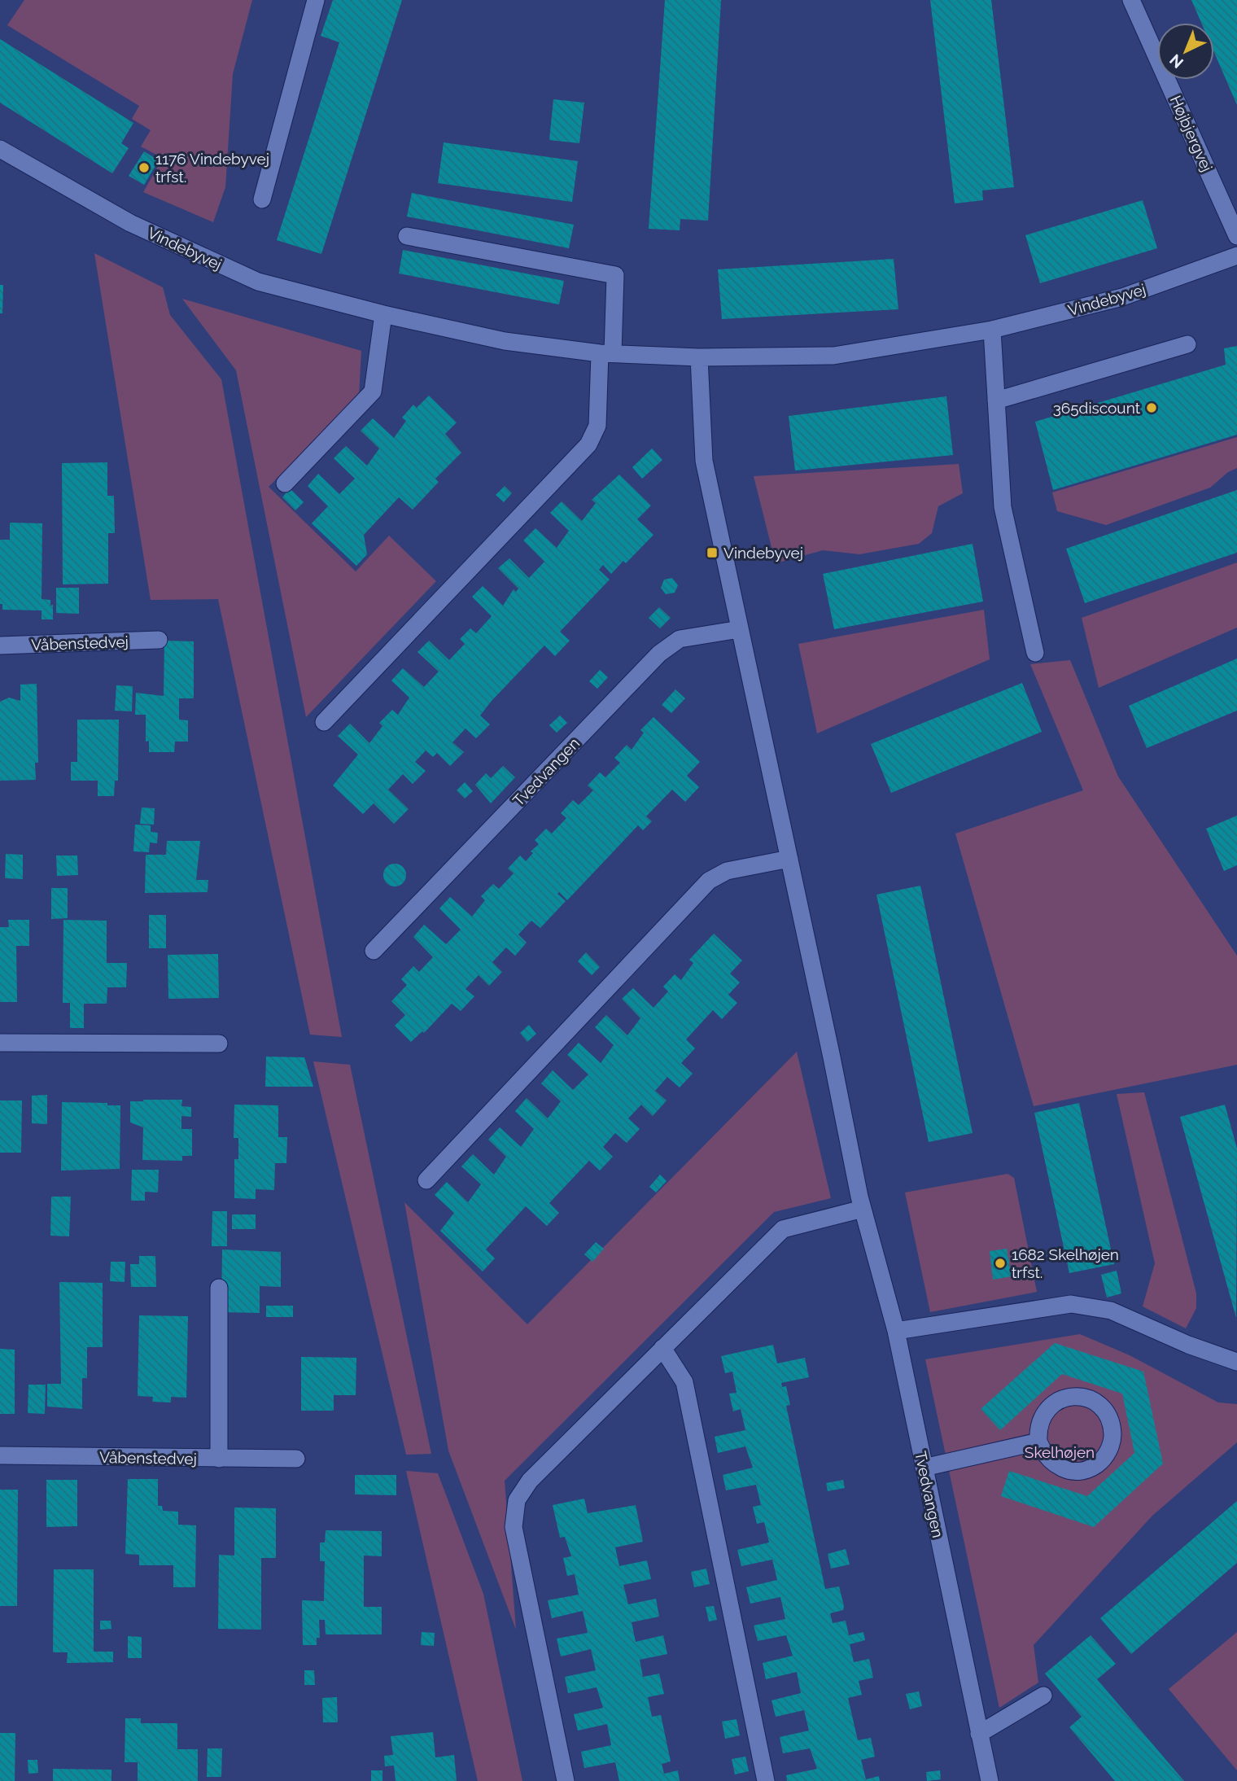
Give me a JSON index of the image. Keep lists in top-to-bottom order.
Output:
{
  "streets": {
    "street": [
      "Højbjergvej",
      "Vindebyvej",
      "Våbenstedvej",
      "Tvedvangen"
    ]
  },
  "crossings": [
    ["Vindebyvej", "Tvedvangen"]
  ],
  "parks": ["Skelhøjen"],
  "places": {
    "other": ["1176 Vindebyvej trfst.", "365discount", "1682 Skelhøjen trfst."],
    "transit": ["Vindebyvej"]
  },
  "north": "bottom left"
}
